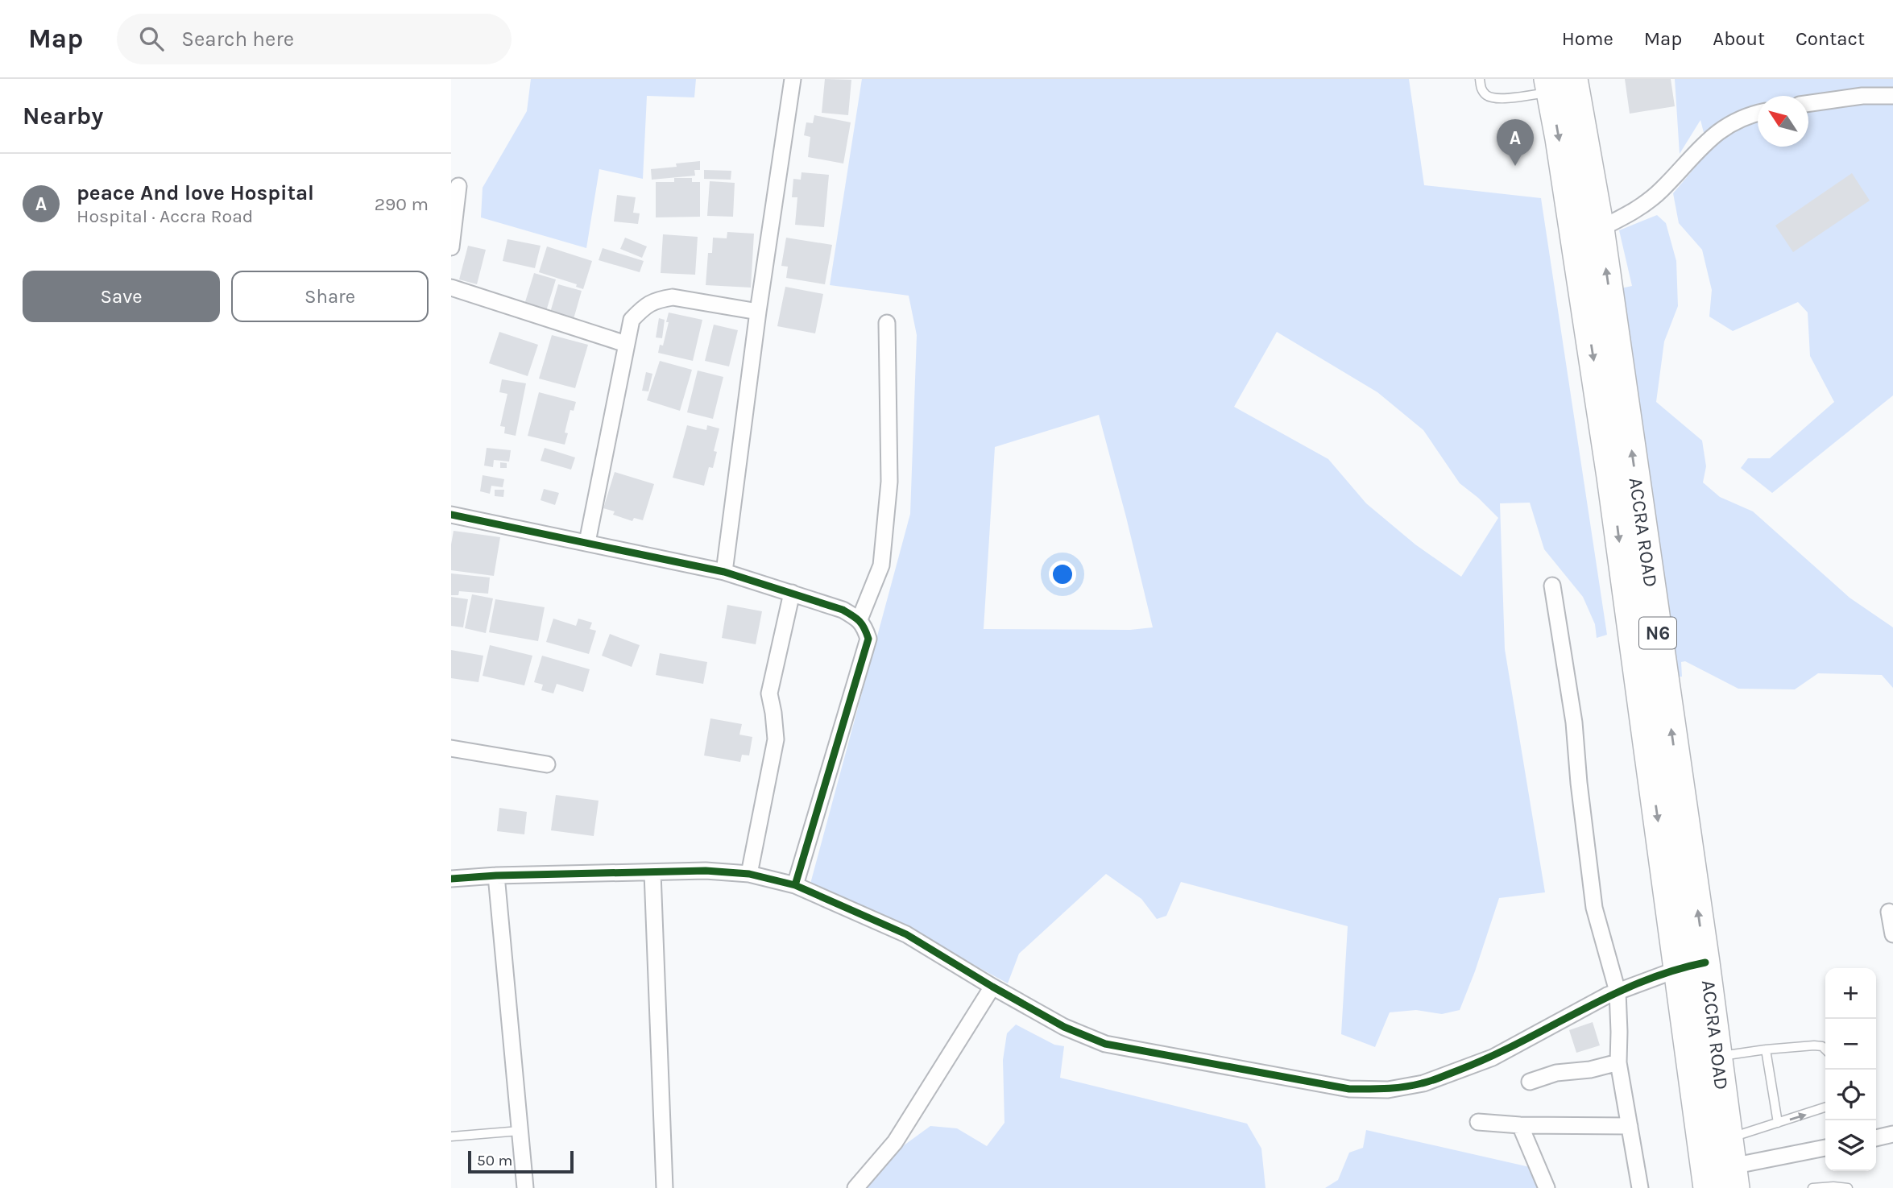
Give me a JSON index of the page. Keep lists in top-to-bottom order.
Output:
{
  "streets": {
    "highway": ["ACCRA ROAD", "N6"]
  },
  "scale_bar": "50 m",
  "north": "top left",
  "page": {
    "header": "Map",
    "search": "Search here",
    "nav": [
      "Home",
      "Map",
      "About",
      "Contact"
    ],
    "heading": "Nearby",
    "pins": "A",
    "list": [
      {
        "mark": "A",
        "name": "peace And love Hospital",
        "note": "Hospital · Accra Road",
        "value": "290 m"
      }
    ],
    "buttons": ["Save", "Share"],
    "map_buttons": ["+", "−"],
    "scale": "50 m"
  }
}
